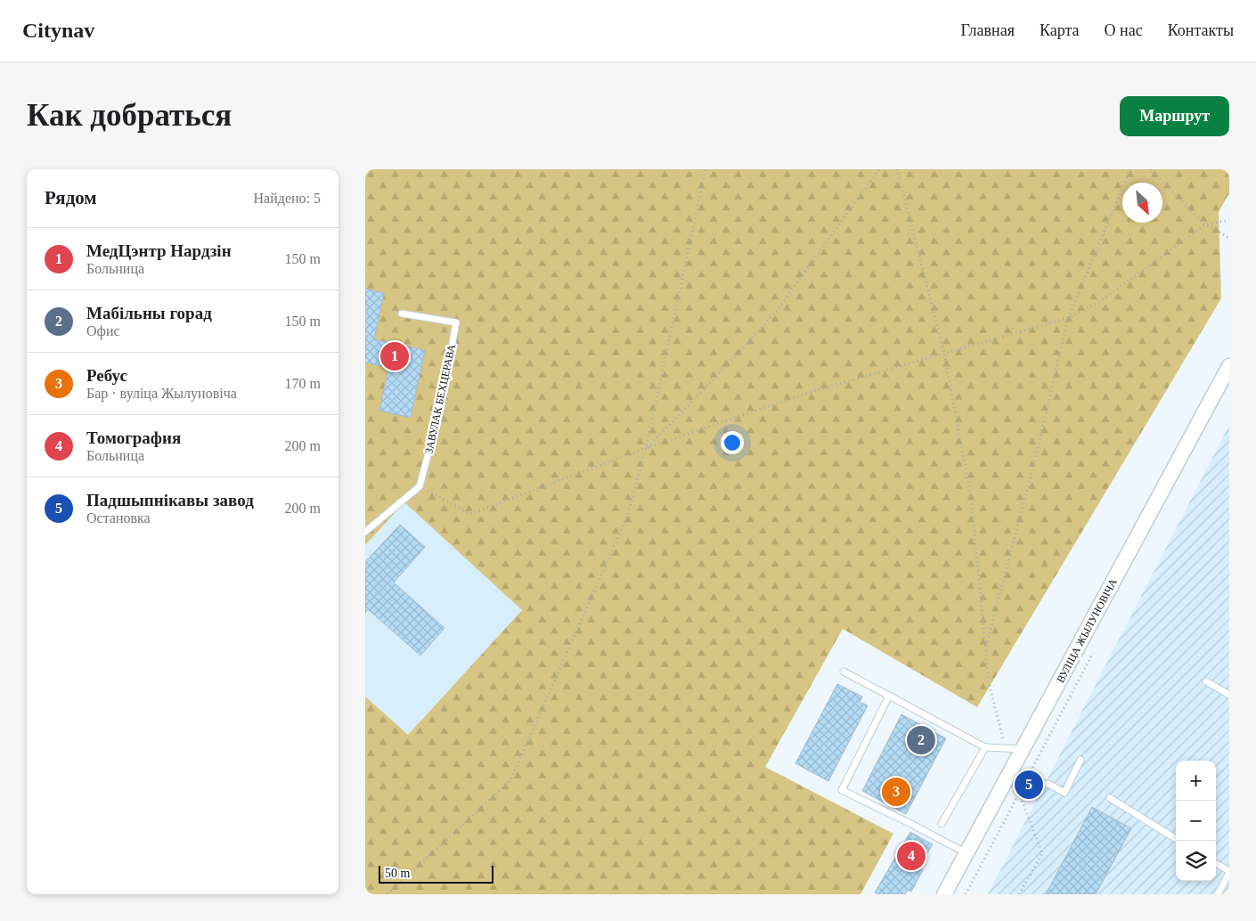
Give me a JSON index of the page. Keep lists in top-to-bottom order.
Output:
{
  "streets": {
    "street": ["ВУЛІЦА ЖЫЛУНОВІЧА"],
    "lane": ["ЗАВУЛАК БЕХЦЕРАВА"]
  },
  "scale_bar": "50 m",
  "north": "bottom right",
  "page": {
    "header": "Citynav",
    "nav": [
      "Главная",
      "Карта",
      "О нас",
      "Контакты"
    ],
    "buttons": "Маршрут",
    "title": "Как добраться",
    "heading": ["Рядом", "Найдено: 5"],
    "list": [
      {
        "mark": "1",
        "name": "МедЦэнтр Нардзін",
        "note": "Больница",
        "value": "150 m"
      },
      {
        "mark": "2",
        "name": "Мабільны горад",
        "note": "Офис",
        "value": "150 m"
      },
      {
        "mark": "3",
        "name": "Ребус",
        "note": "Бар · вуліца Жылуновіча",
        "value": "170 m"
      },
      {
        "mark": "4",
        "name": "Томография",
        "note": "Больница",
        "value": "200 m"
      },
      {
        "mark": "5",
        "name": "Падшыпнікавы завод",
        "note": "Остановка",
        "value": "200 m"
      }
    ],
    "pins": [
      "1",
      "2",
      "5",
      "3",
      "4"
    ],
    "map_buttons": ["+", "−"],
    "scale": "50 m"
  }
}
